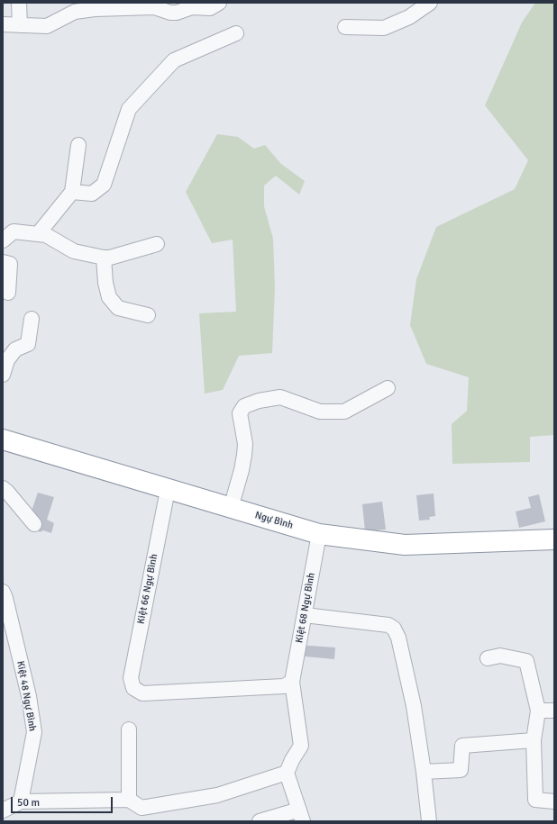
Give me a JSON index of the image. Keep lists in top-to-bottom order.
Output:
{
  "streets": {
    "highway": ["Ngự Bình"],
    "street": ["Kiệt 66 Ngự Bình", "Kiệt 68 Ngự Bình", "Kiệt 48 Ngự Bình"]
  },
  "crossings": [
    ["Ngự Bình", "Kiệt 66 Ngự Bình"],
    ["Ngự Bình", "Kiệt 68 Ngự Bình"],
    ["Kiệt 66 Ngự Bình", "Kiệt 68 Ngự Bình"]
  ],
  "scale_bar": "50 m"
}
